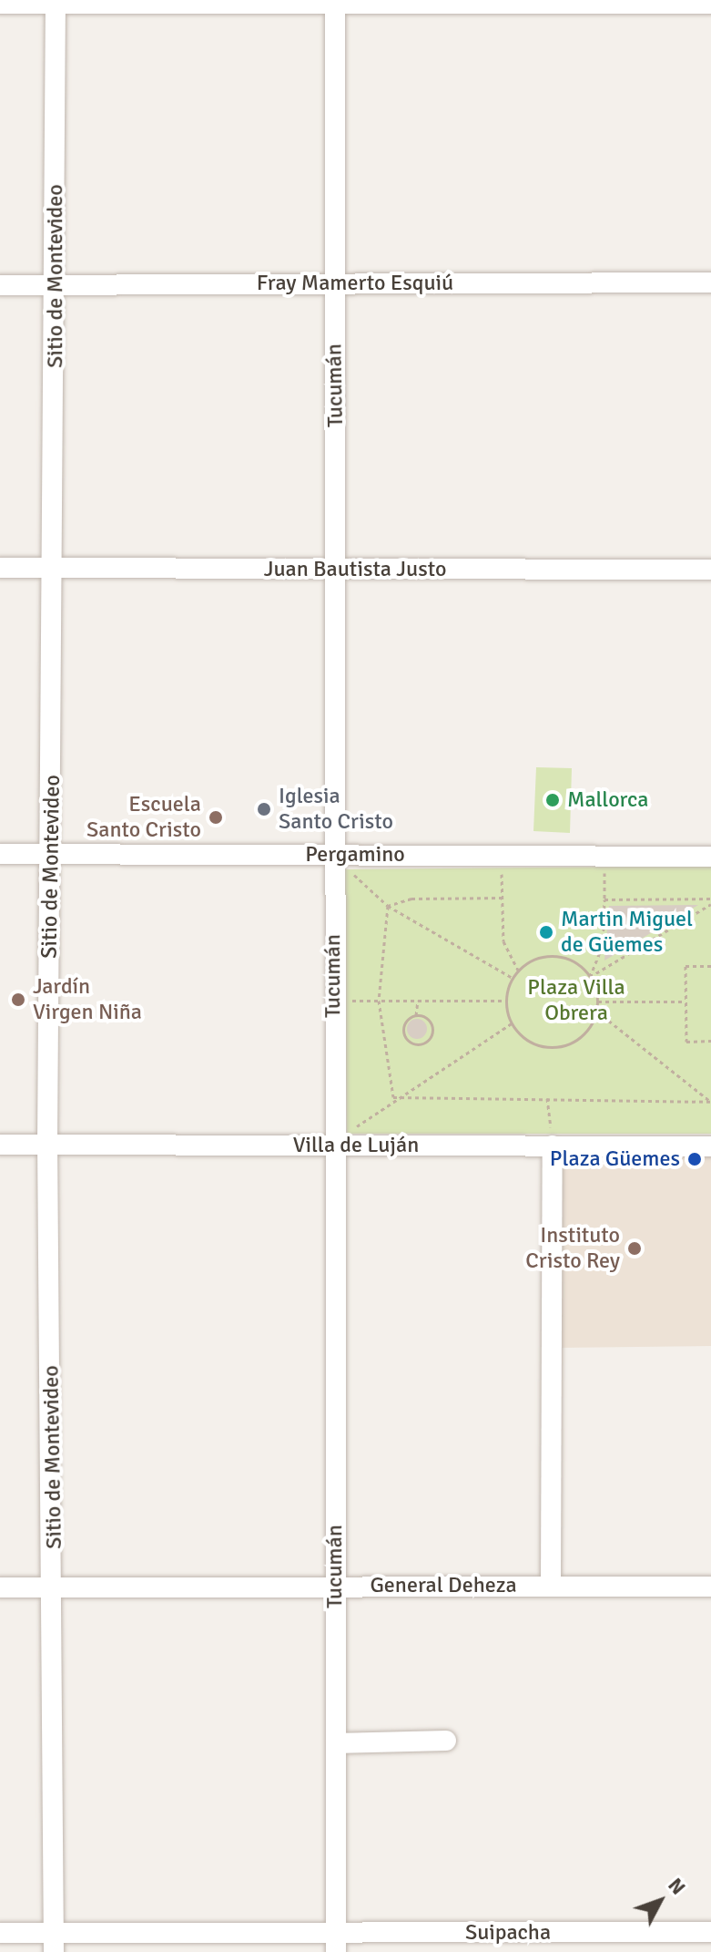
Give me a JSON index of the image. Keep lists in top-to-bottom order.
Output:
{
  "streets": {
    "street": [
      "Sitio de Montevideo",
      "Fray Mamerto Esquiú",
      "Tucumán",
      "Juan Bautista Justo",
      "Pergamino",
      "Villa de Luján",
      "General Deheza",
      "Suipacha"
    ]
  },
  "crossings": [
    ["Sitio de Montevideo", "Fray Mamerto Esquiú"],
    ["Sitio de Montevideo", "Juan Bautista Justo"],
    ["Sitio de Montevideo", "Pergamino"],
    ["Sitio de Montevideo", "Villa de Luján"],
    ["Sitio de Montevideo", "General Deheza"],
    ["Sitio de Montevideo", "Suipacha"],
    ["Fray Mamerto Esquiú", "Tucumán"],
    ["Tucumán", "Juan Bautista Justo"],
    ["Tucumán", "Pergamino"],
    ["Tucumán", "Villa de Luján"],
    ["Tucumán", "General Deheza"],
    ["Tucumán", "Suipacha"]
  ],
  "parks": ["Plaza Villa Obrera"],
  "places": [
    "Mallorca",
    "Iglesia Santo Cristo",
    "Escuela Santo Cristo",
    "Martin Miguel de Güemes",
    "Jardín Virgen Niña",
    "Plaza Güemes",
    "Instituto Cristo Rey"
  ],
  "north": "top right"
}
